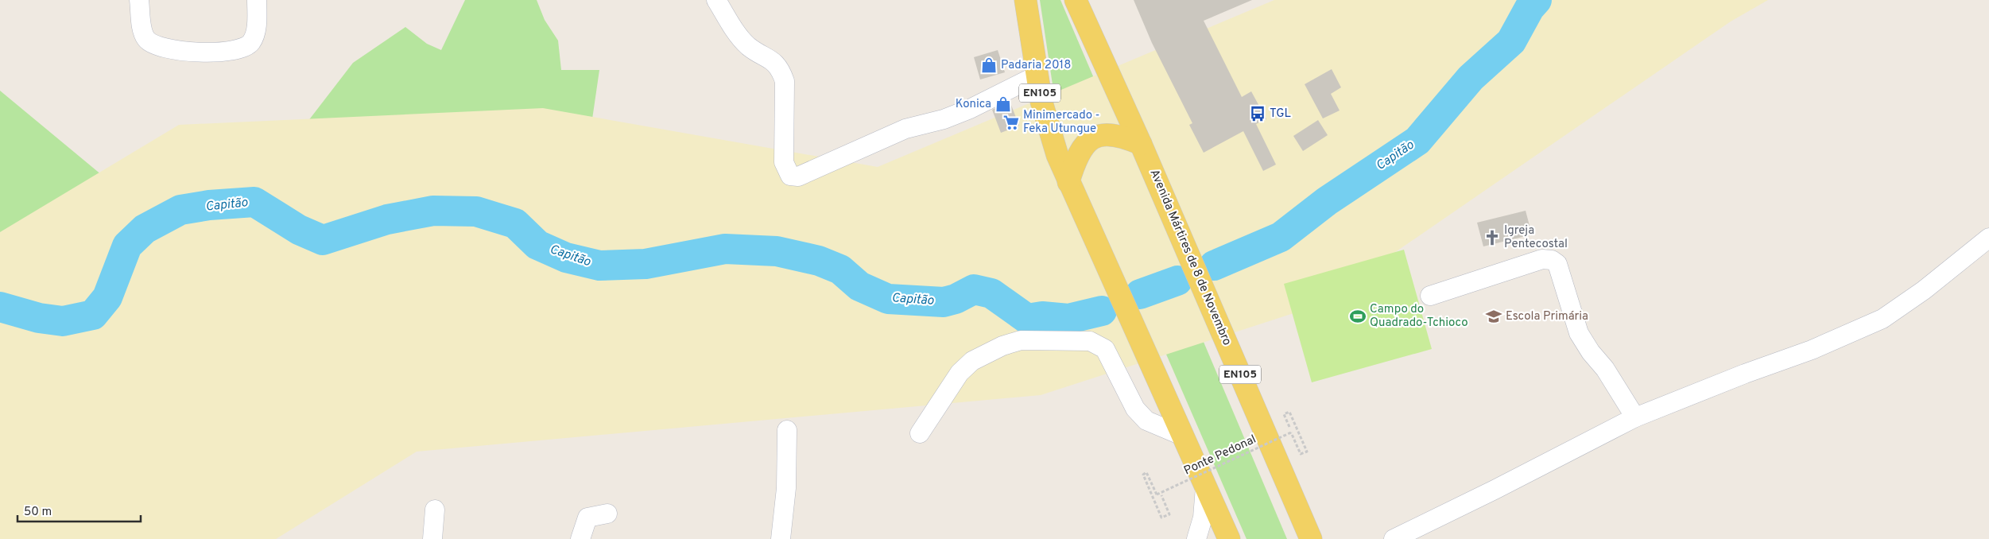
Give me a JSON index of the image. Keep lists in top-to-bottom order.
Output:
{
  "streets": {
    "main road": ["EN105", "Avenida Mártires de 8 de Novembro"],
    "path": ["Ponte Pedonal"]
  },
  "water": ["Capitão"],
  "places": {
    "shop": ["Padaria 2018", "Konica"],
    "bus stop": ["TGL"],
    "supermarket": ["Minimercado - Feka Utungue"],
    "church": ["Igreja Pentecostal"],
    "sports": ["Campo do Quadrado-Tchioco"],
    "school or university": ["Escola Primária"]
  },
  "scale_bar": "50 m"
}
